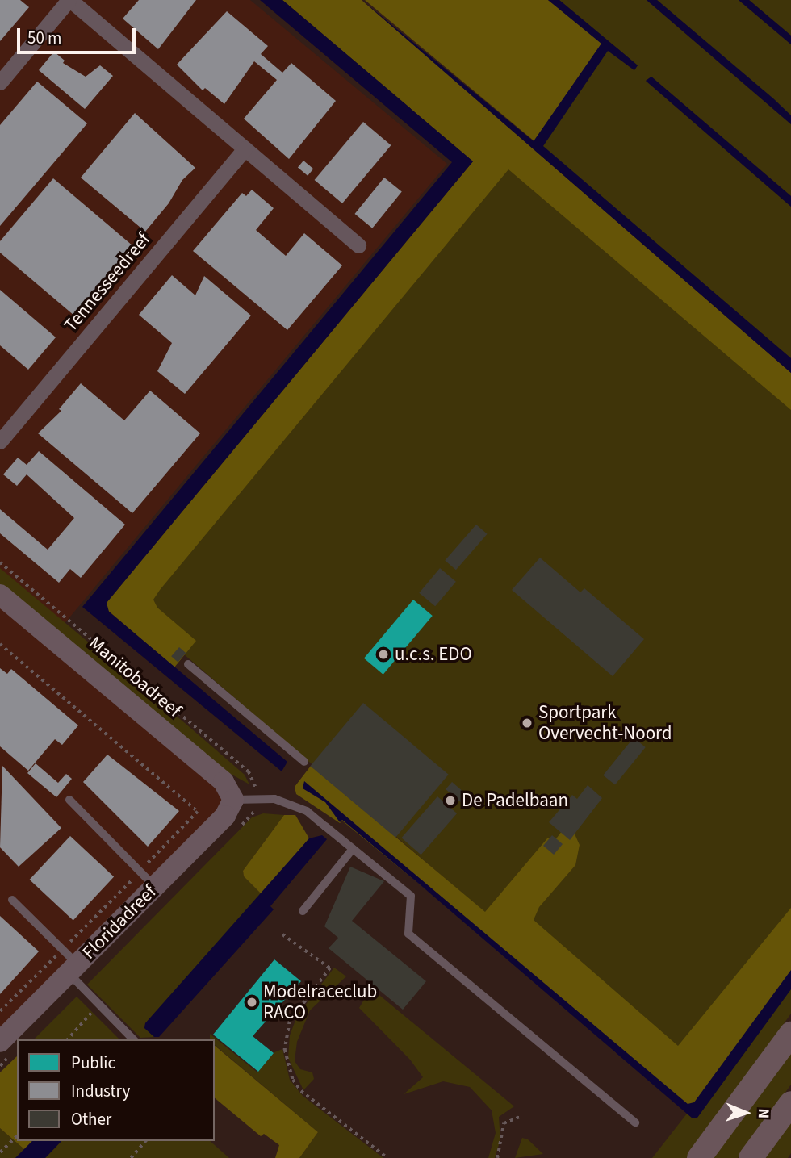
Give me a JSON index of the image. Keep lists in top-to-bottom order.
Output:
{
  "streets": {
    "street": ["Tennesseedreef", "Manitobadreef", "Floridadreef"]
  },
  "crossings": [
    ["Manitobadreef", "Floridadreef"]
  ],
  "places": [
    "u.c.s. EDO",
    "Sportpark Overvecht-Noord",
    "De Padelbaan",
    "Modelraceclub RACO"
  ],
  "legend": ["Public", "Industry", "Other"],
  "scale_bar": "50 m",
  "north": "right"
}
